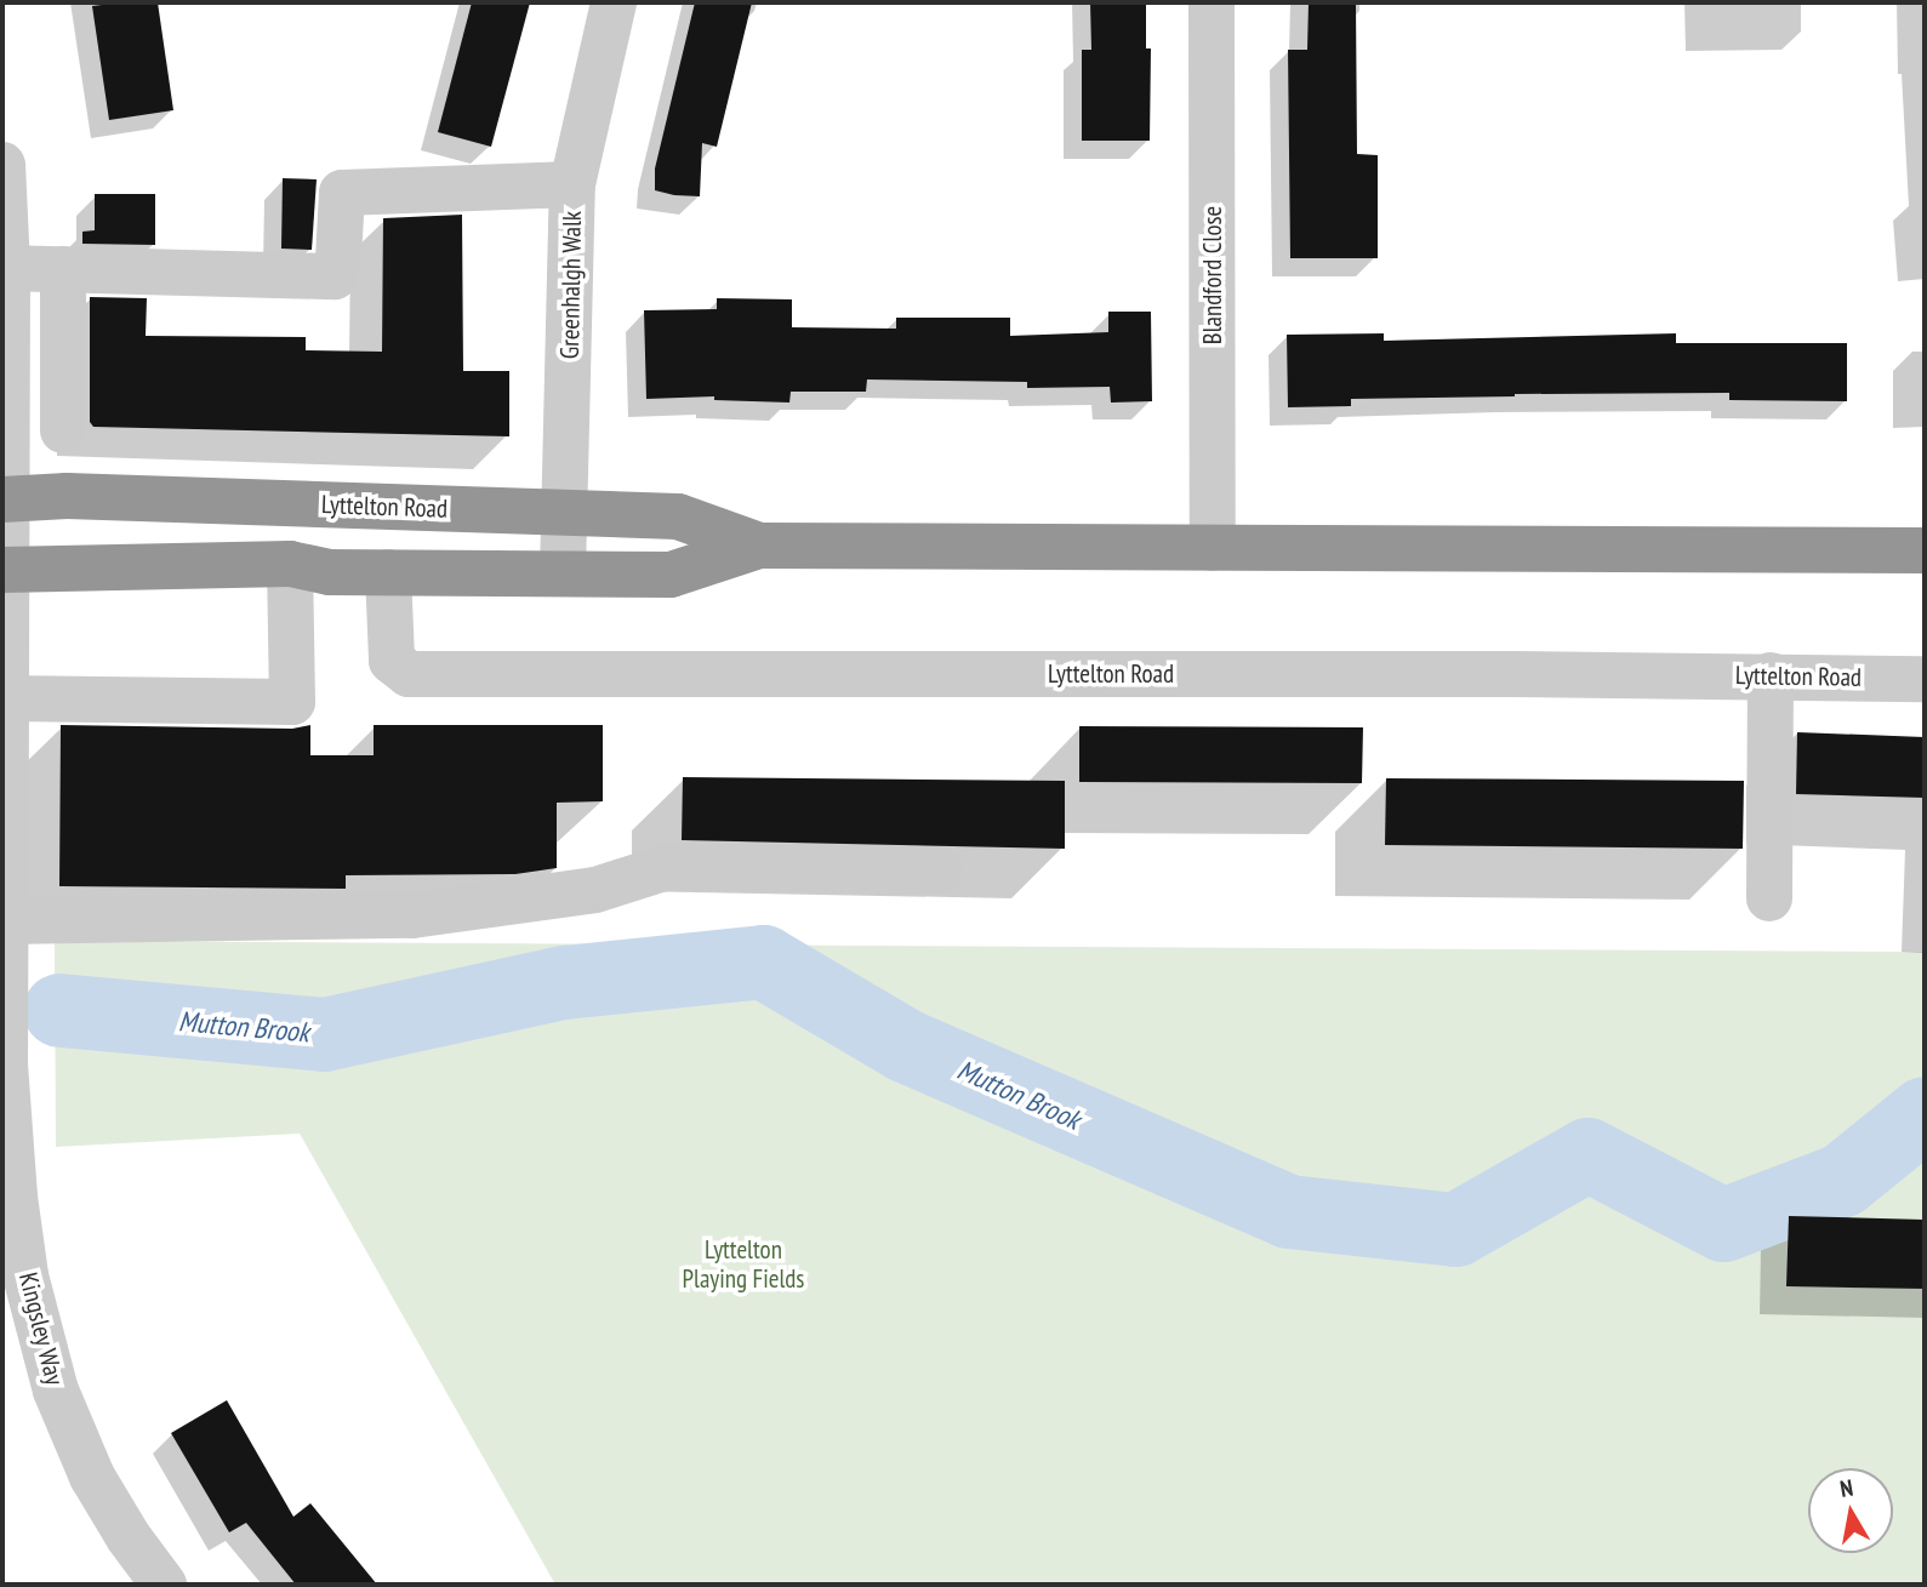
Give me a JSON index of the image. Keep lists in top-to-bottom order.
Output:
{
  "streets": {
    "highway": ["Lyttelton Road"],
    "street": ["Blandford Close", "Greenhalgh Walk", "Kingsley Way"]
  },
  "crossings": [
    ["Blandford Close", "Lyttelton Road"],
    ["Greenhalgh Walk", "Lyttelton Road"],
    ["Lyttelton Road", "Kingsley Way"]
  ],
  "water": ["Mutton Brook"],
  "parks": ["Lyttelton Playing Fields"],
  "north": "top"
}
